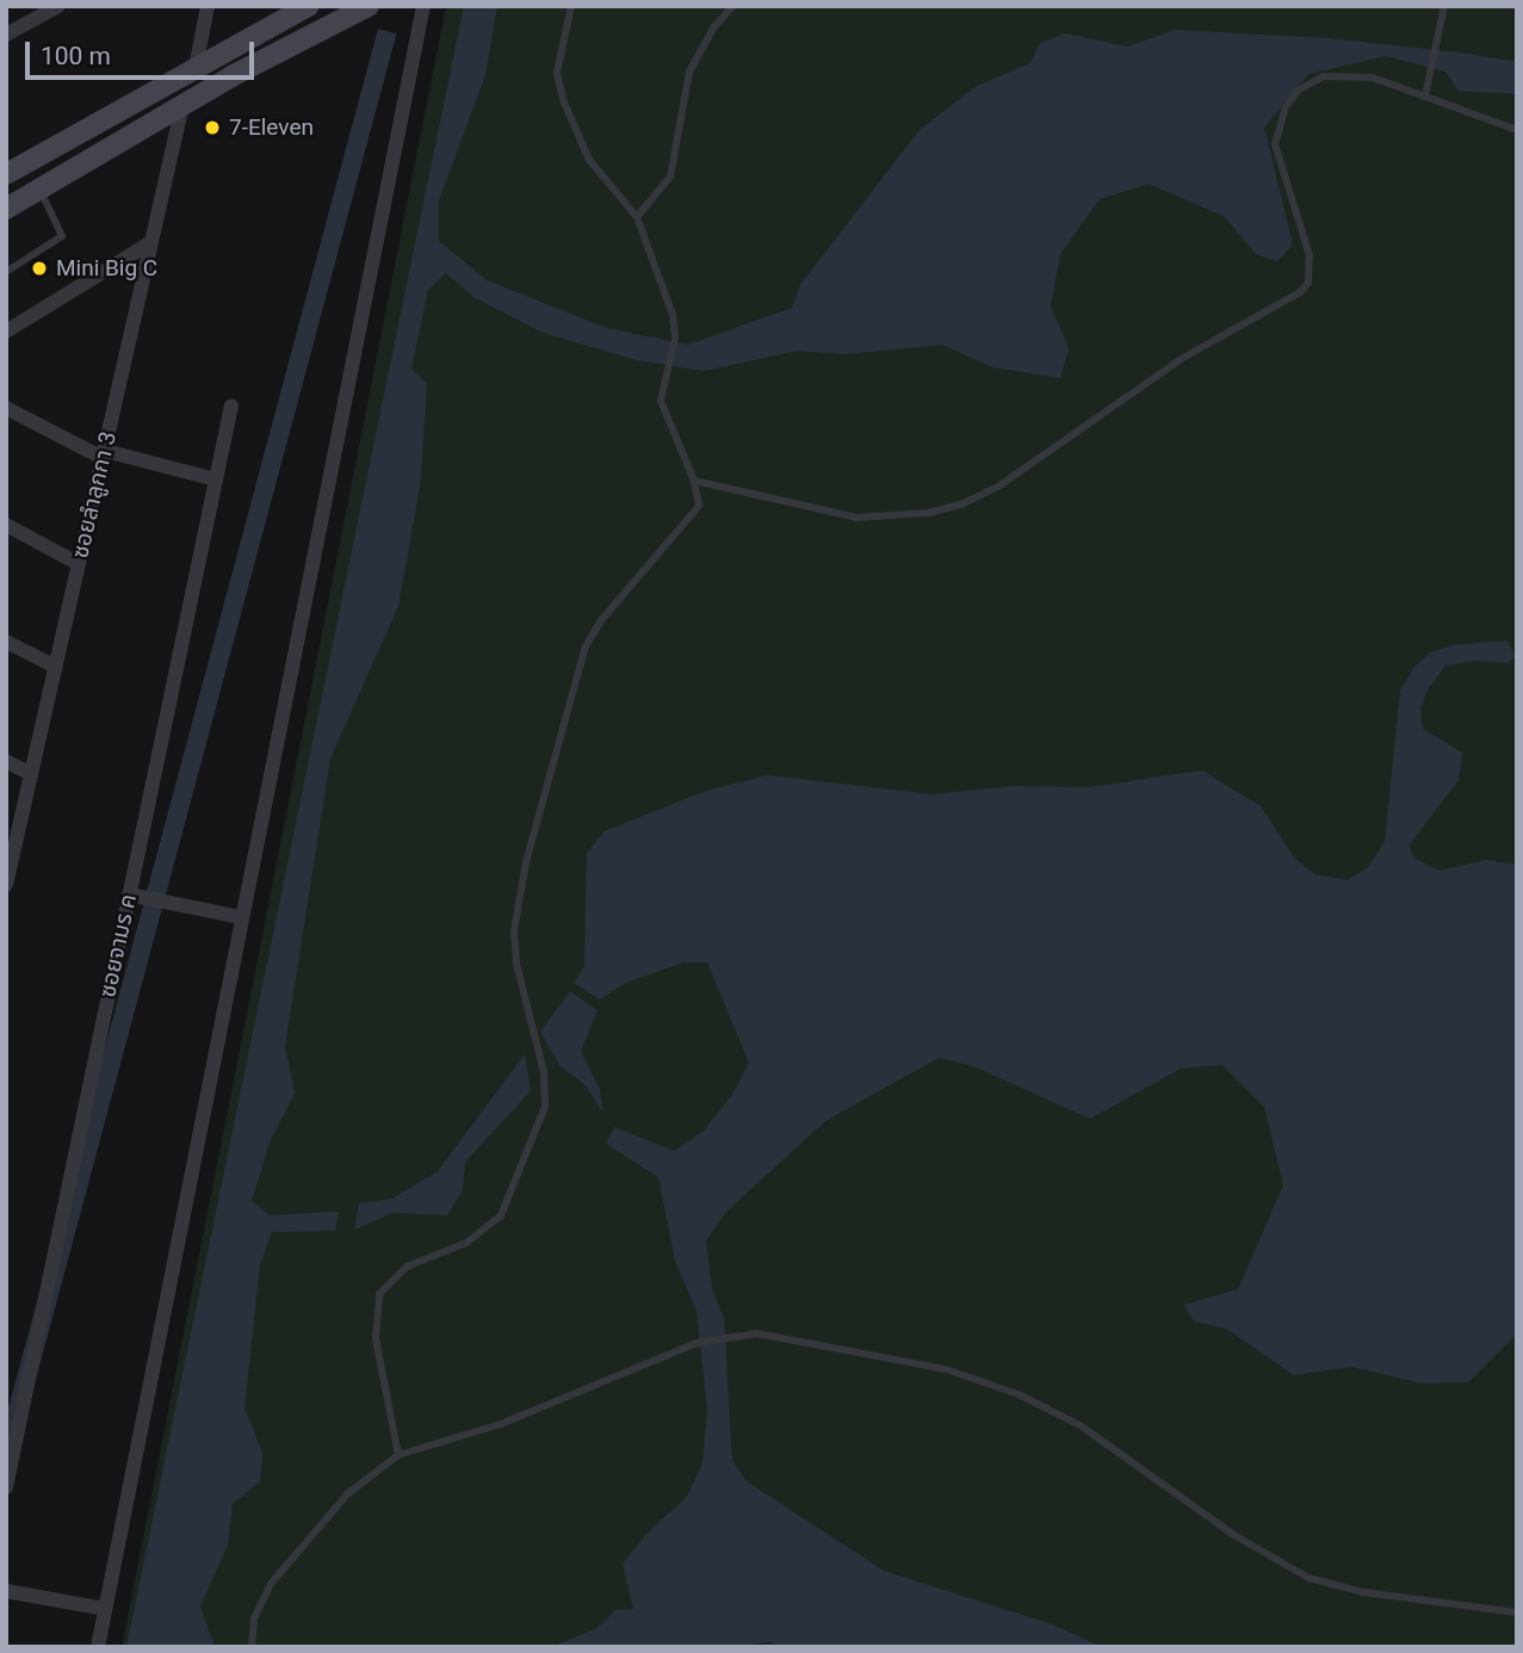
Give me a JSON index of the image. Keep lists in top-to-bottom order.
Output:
{
  "streets": {
    "street": ["ซอยลำลูกกา 3", "ซอยจามร ค"]
  },
  "places": ["7-Eleven", "Mini Big C"],
  "scale_bar": "100 m"
}
